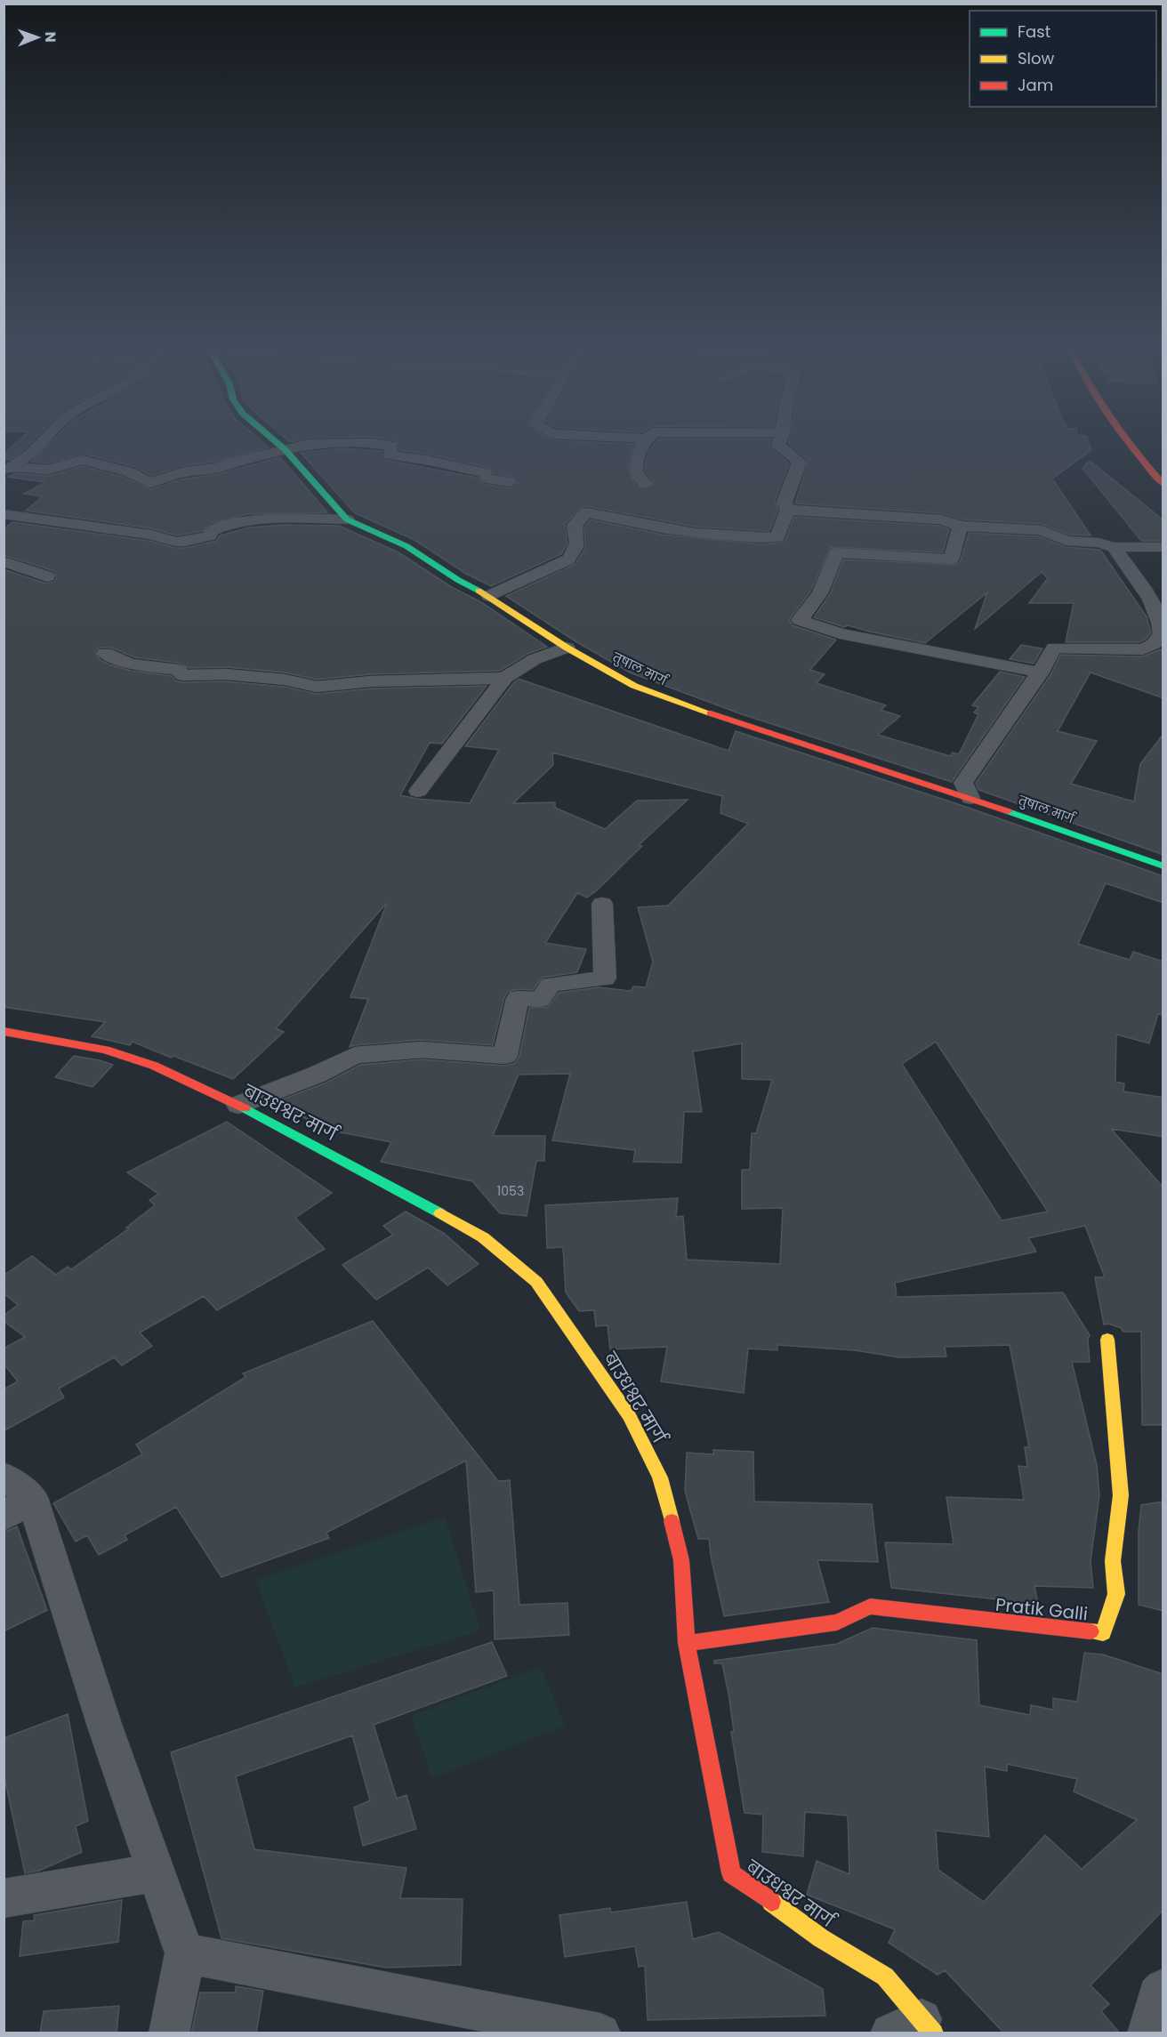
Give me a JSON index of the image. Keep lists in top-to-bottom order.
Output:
{
  "streets": {
    "street": ["तुषाल मार्ग", "बाउधश्वर मार्ग", "Pratik Galli"]
  },
  "crossings": [
    ["बाउधश्वर मार्ग", "Pratik Galli"]
  ],
  "house_numbers": ["1053"],
  "legend": ["Fast", "Slow", "Jam"],
  "north": "right"
}
